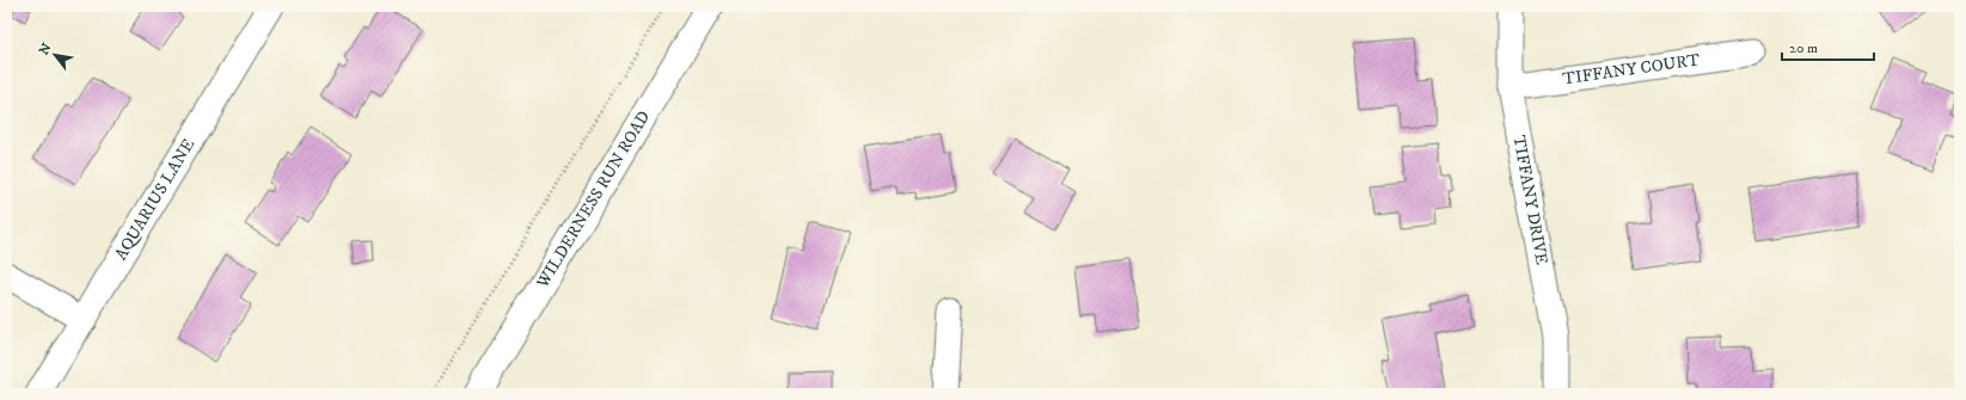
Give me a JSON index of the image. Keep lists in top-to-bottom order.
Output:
{
  "streets": {
    "street": [
      "TIFFANY COURT",
      "AQUARIUS LANE",
      "WILDERNESS RUN ROAD",
      "TIFFANY DRIVE"
    ]
  },
  "crossings": [
    ["TIFFANY COURT", "TIFFANY DRIVE"]
  ],
  "scale_bar": "20 m",
  "north": "top left"
}
